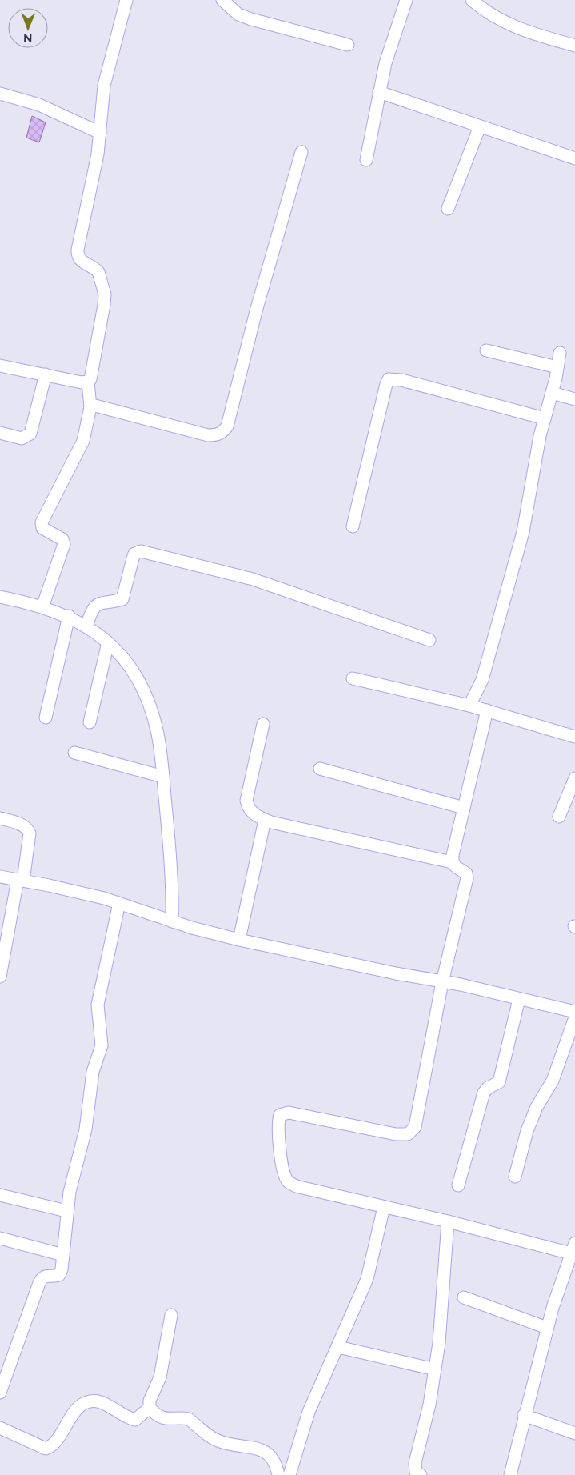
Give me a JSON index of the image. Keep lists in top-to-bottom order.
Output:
{
  "north": "bottom"
}
